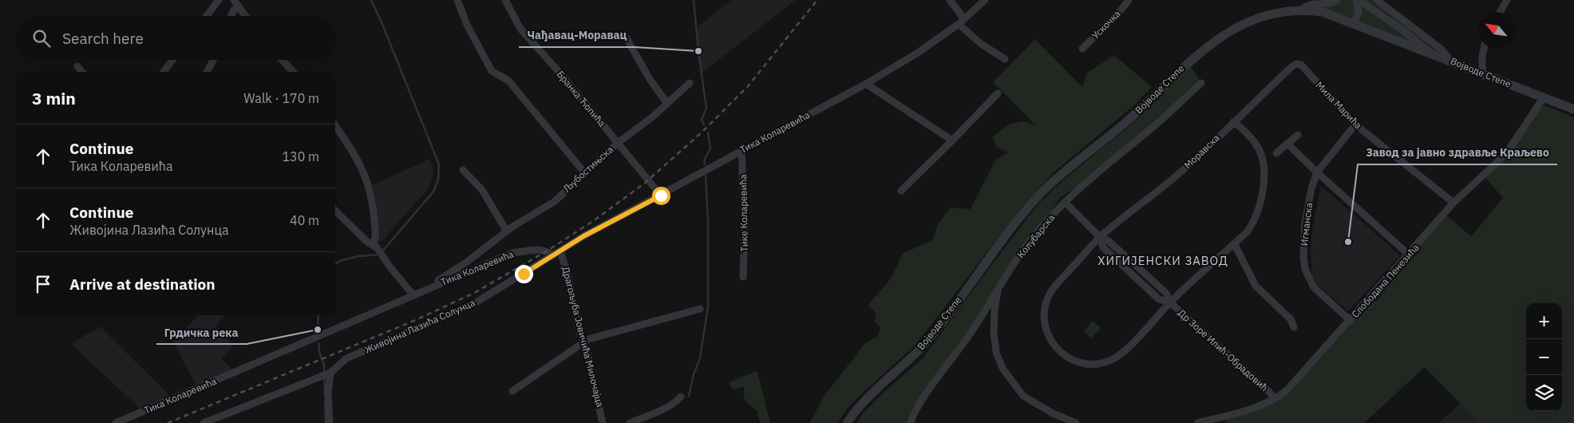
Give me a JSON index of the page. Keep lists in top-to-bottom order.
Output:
{
  "streets": {
    "street": [
      "Ускочка",
      "Војводе Степе",
      "Бранка Ћопића",
      "Мила Марића",
      "Тика Коларевића",
      "Моравска",
      "Љубостињска",
      "Тике Коларевића",
      "Игманска",
      "Колубарска",
      "Слободана Пенезића",
      "Живојина Лазића Солунца",
      "Драгољуба Јовичића Милочајца",
      "Др Зоре Илић-Обрадовић"
    ]
  },
  "crossings": [
    ["Војводе Степе", "Слободана Пенезића"],
    ["Бранка Ћопића", "Тика Коларевића"],
    ["Бранка Ћопића", "Љубостињска"],
    ["Мила Марића", "Моравска"],
    ["Мила Марића", "Игманска"],
    ["Мила Марића", "Слободана Пенезића"],
    ["Тика Коларевића", "Љубостињска"],
    ["Тика Коларевића", "Тике Коларевића"],
    ["Тика Коларевића", "Живојина Лазића Солунца"],
    ["Тика Коларевића", "Драгољуба Јовичића Милочајца"],
    ["Моравска", "Др Зоре Илић-Обрадовић"],
    ["Игманска", "Слободана Пенезића"],
    ["Колубарска", "Др Зоре Илић-Обрадовић"],
    ["Слободана Пенезића", "Др Зоре Илић-Обрадовић"]
  ],
  "districts": ["ХИГИЈЕНСКИ ЗАВОД"],
  "places": ["Чађавац-Моравац", "Завод за јавно здравље Краљево", "Грдичка река"],
  "north": "top left",
  "page": {
    "search": "Search here",
    "heading": ["3 min", "Walk · 170 m"],
    "list": [
      ["Continue", "Тика Коларевића", "130 m"],
      ["Continue", "Живојина Лазића Солунца", "40 m"],
      "Arrive at destination"
    ],
    "map_buttons": ["+", "−"]
  }
}
